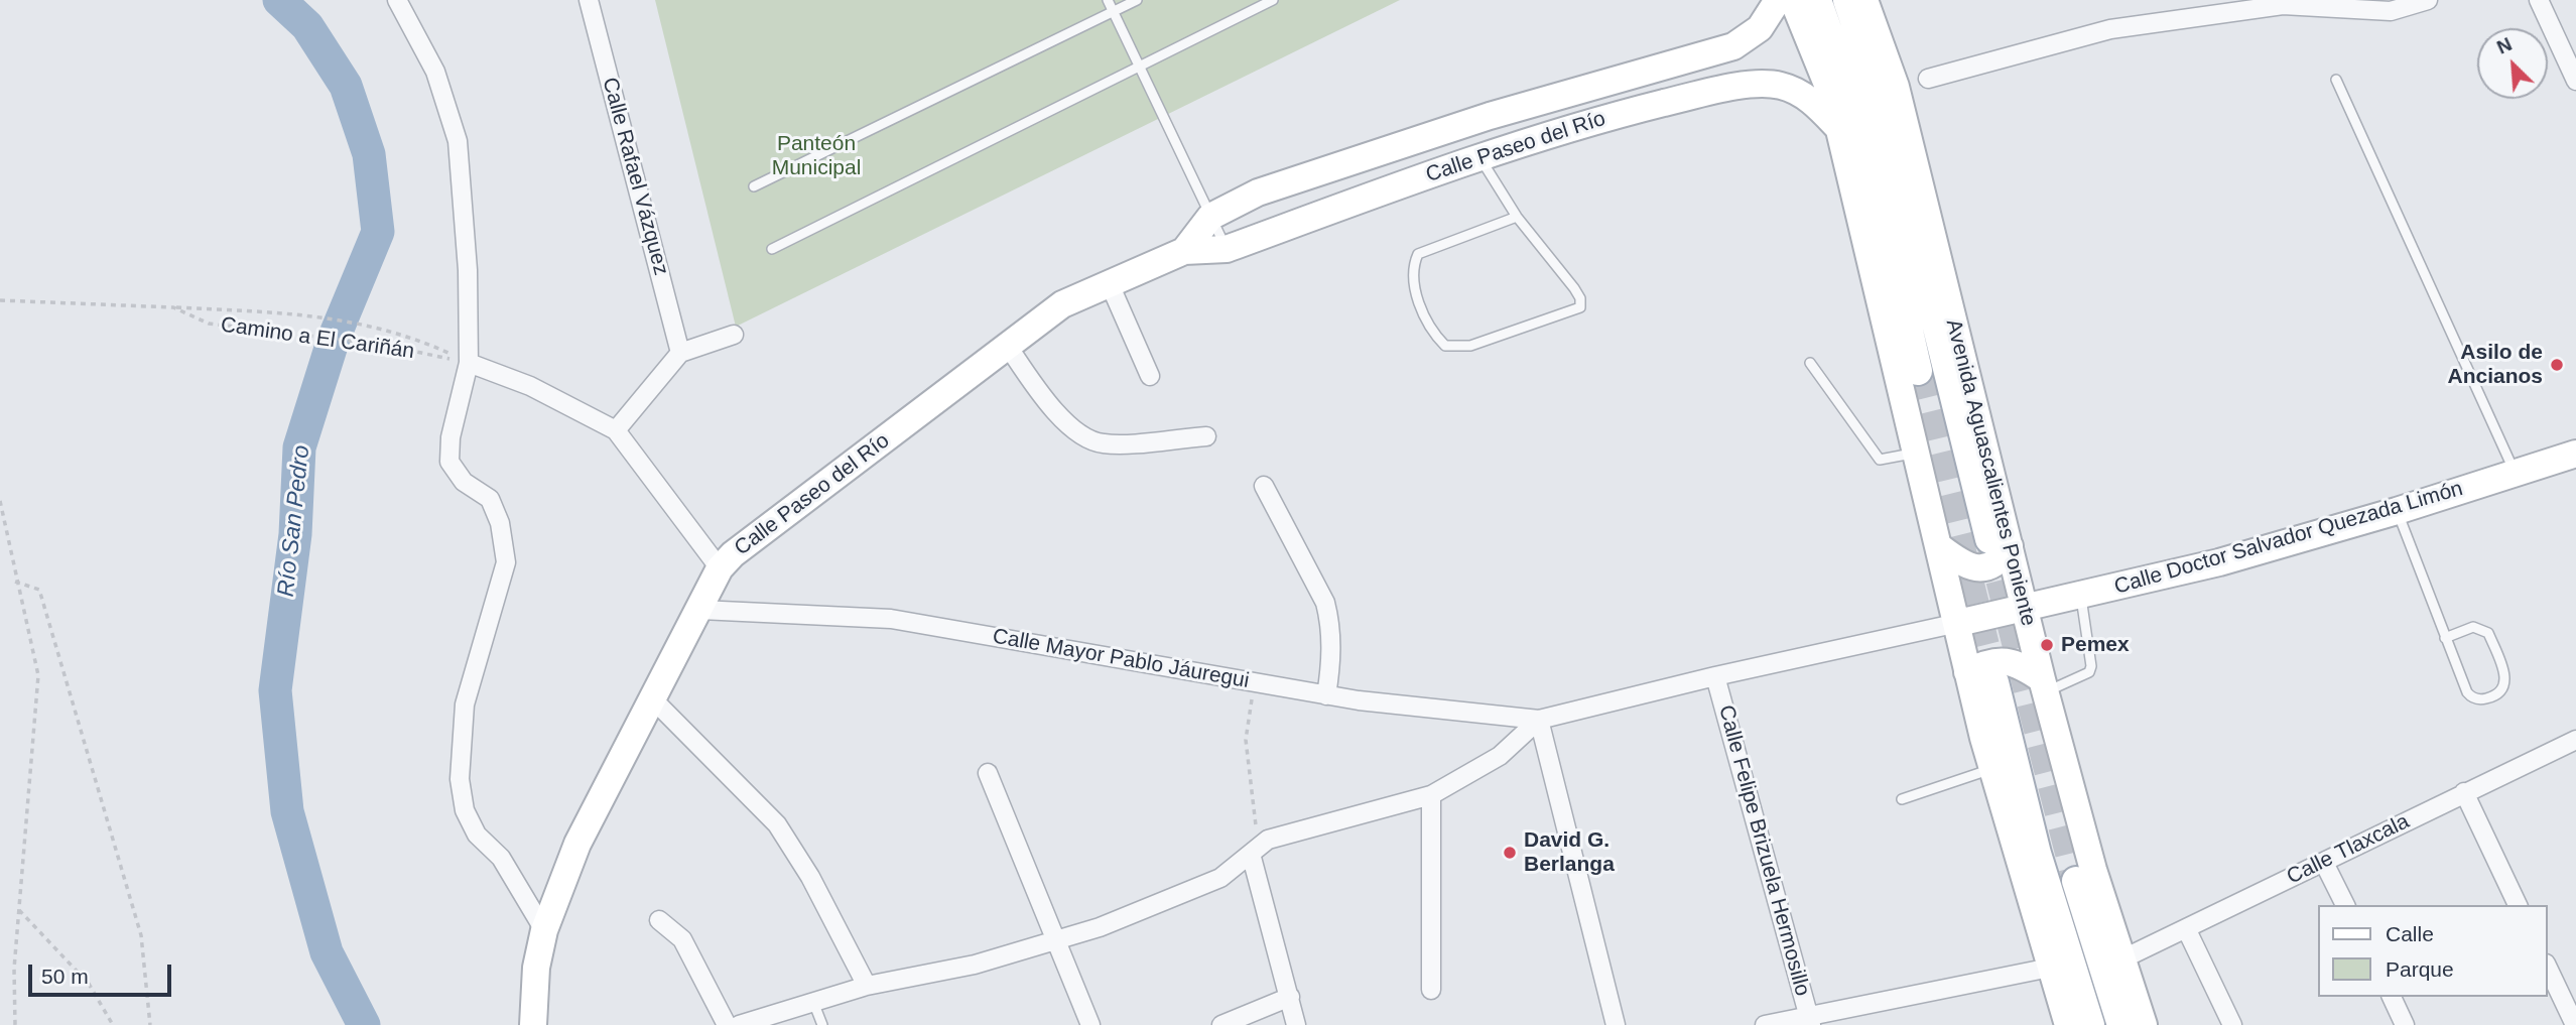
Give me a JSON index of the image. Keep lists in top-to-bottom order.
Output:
{
  "streets": {
    "main road": ["Avenida Aguascalientes Poniente"],
    "street": [
      "Calle Paseo del Río",
      "Calle Rafael Vázquez",
      "Calle Doctor Salvador Quezada Limón",
      "Calle Mayor Pablo Jáuregui",
      "Calle Tlaxcala",
      "Calle Felipe Brizuela Hermosillo"
    ],
    "path": ["Camino a El Cariñán"]
  },
  "crossings": [
    ["Calle Paseo del Río", "Calle Mayor Pablo Jáuregui"],
    ["Avenida Aguascalientes Poniente", "Calle Doctor Salvador Quezada Limón"],
    ["Avenida Aguascalientes Poniente", "Calle Tlaxcala"]
  ],
  "water": ["Río San Pedro"],
  "parks": ["Panteón Municipal"],
  "places": ["Asilo de Ancianos", "Pemex", "David G. Berlanga"],
  "legend": ["Calle", "Parque"],
  "scale_bar": "50 m",
  "north": "top left"
}
